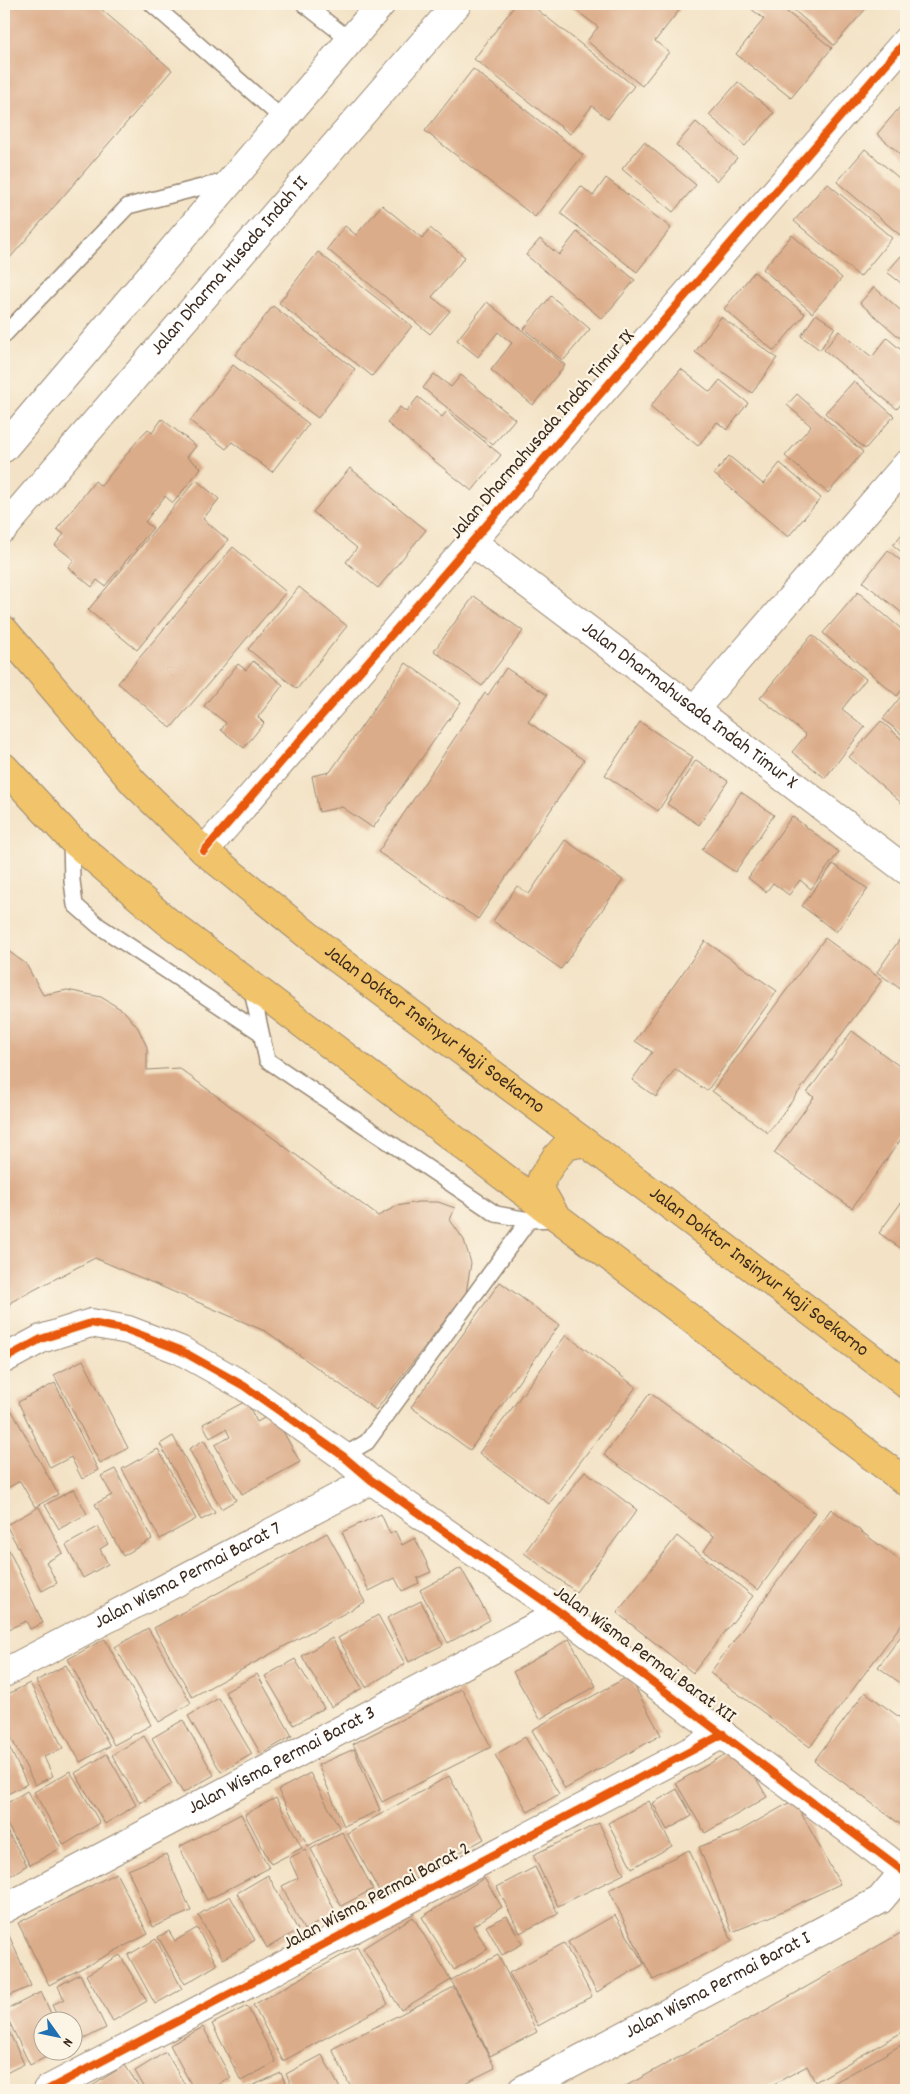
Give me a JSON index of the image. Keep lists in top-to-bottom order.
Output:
{
  "streets": {
    "main road": ["Jalan Doktor Insinyur Haji Soekarno"],
    "street": [
      "Jalan Dharma Husada Indah II",
      "Jalan Dharmahusada Indah Timur IX",
      "Jalan Dharmahusada Indah Timur X",
      "Jalan Wisma Permai Barat 7",
      "Jalan Wisma Permai Barat XII",
      "Jalan Wisma Permai Barat 3",
      "Jalan Wisma Permai Barat 2",
      "Jalan Wisma Permai Barat I"
    ]
  },
  "crossings": [
    ["Jalan Dharmahusada Indah Timur IX", "Jalan Dharmahusada Indah Timur X"],
    ["Jalan Dharmahusada Indah Timur IX", "Jalan Doktor Insinyur Haji Soekarno"],
    ["Jalan Wisma Permai Barat 7", "Jalan Wisma Permai Barat XII"],
    ["Jalan Wisma Permai Barat XII", "Jalan Wisma Permai Barat 3"],
    ["Jalan Wisma Permai Barat XII", "Jalan Wisma Permai Barat 2"],
    ["Jalan Wisma Permai Barat XII", "Jalan Wisma Permai Barat I"]
  ],
  "north": "bottom right"
}
